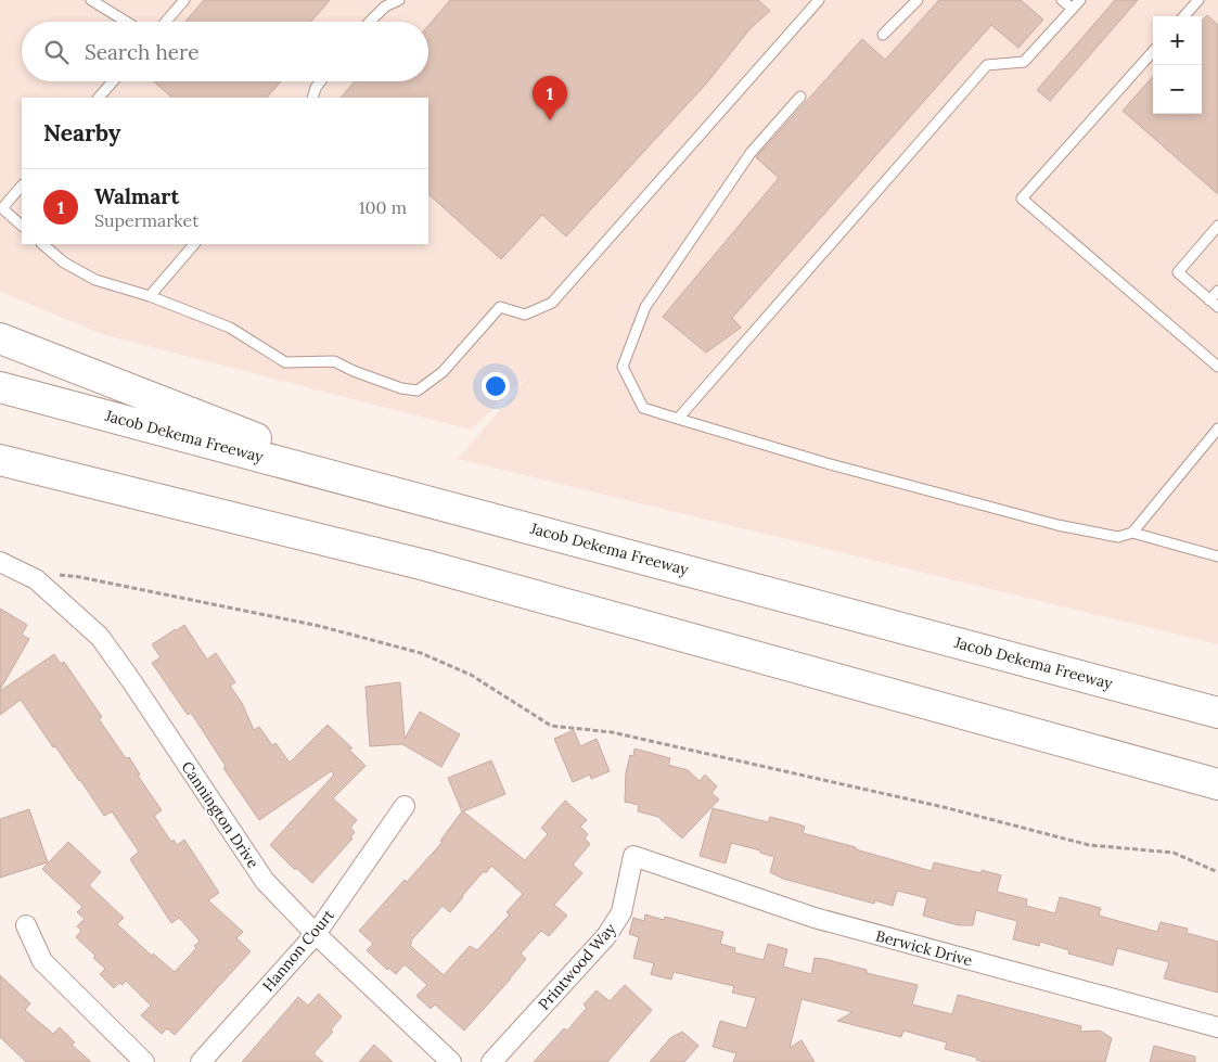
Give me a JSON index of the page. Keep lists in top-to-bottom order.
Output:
{
  "streets": {
    "highway": ["Jacob Dekema Freeway"],
    "street": [
      "Cannington Drive",
      "Berwick Drive",
      "Hannon Court",
      "Printwood Way"
    ]
  },
  "crossings": [
    ["Cannington Drive", "Hannon Court"],
    ["Berwick Drive", "Printwood Way"]
  ],
  "page": {
    "map_buttons": ["+", "−"],
    "search": "Search here",
    "pins": "1",
    "heading": "Nearby",
    "list": [
      {
        "mark": "1",
        "name": "Walmart",
        "note": "Supermarket",
        "value": "100 m"
      }
    ]
  }
}
